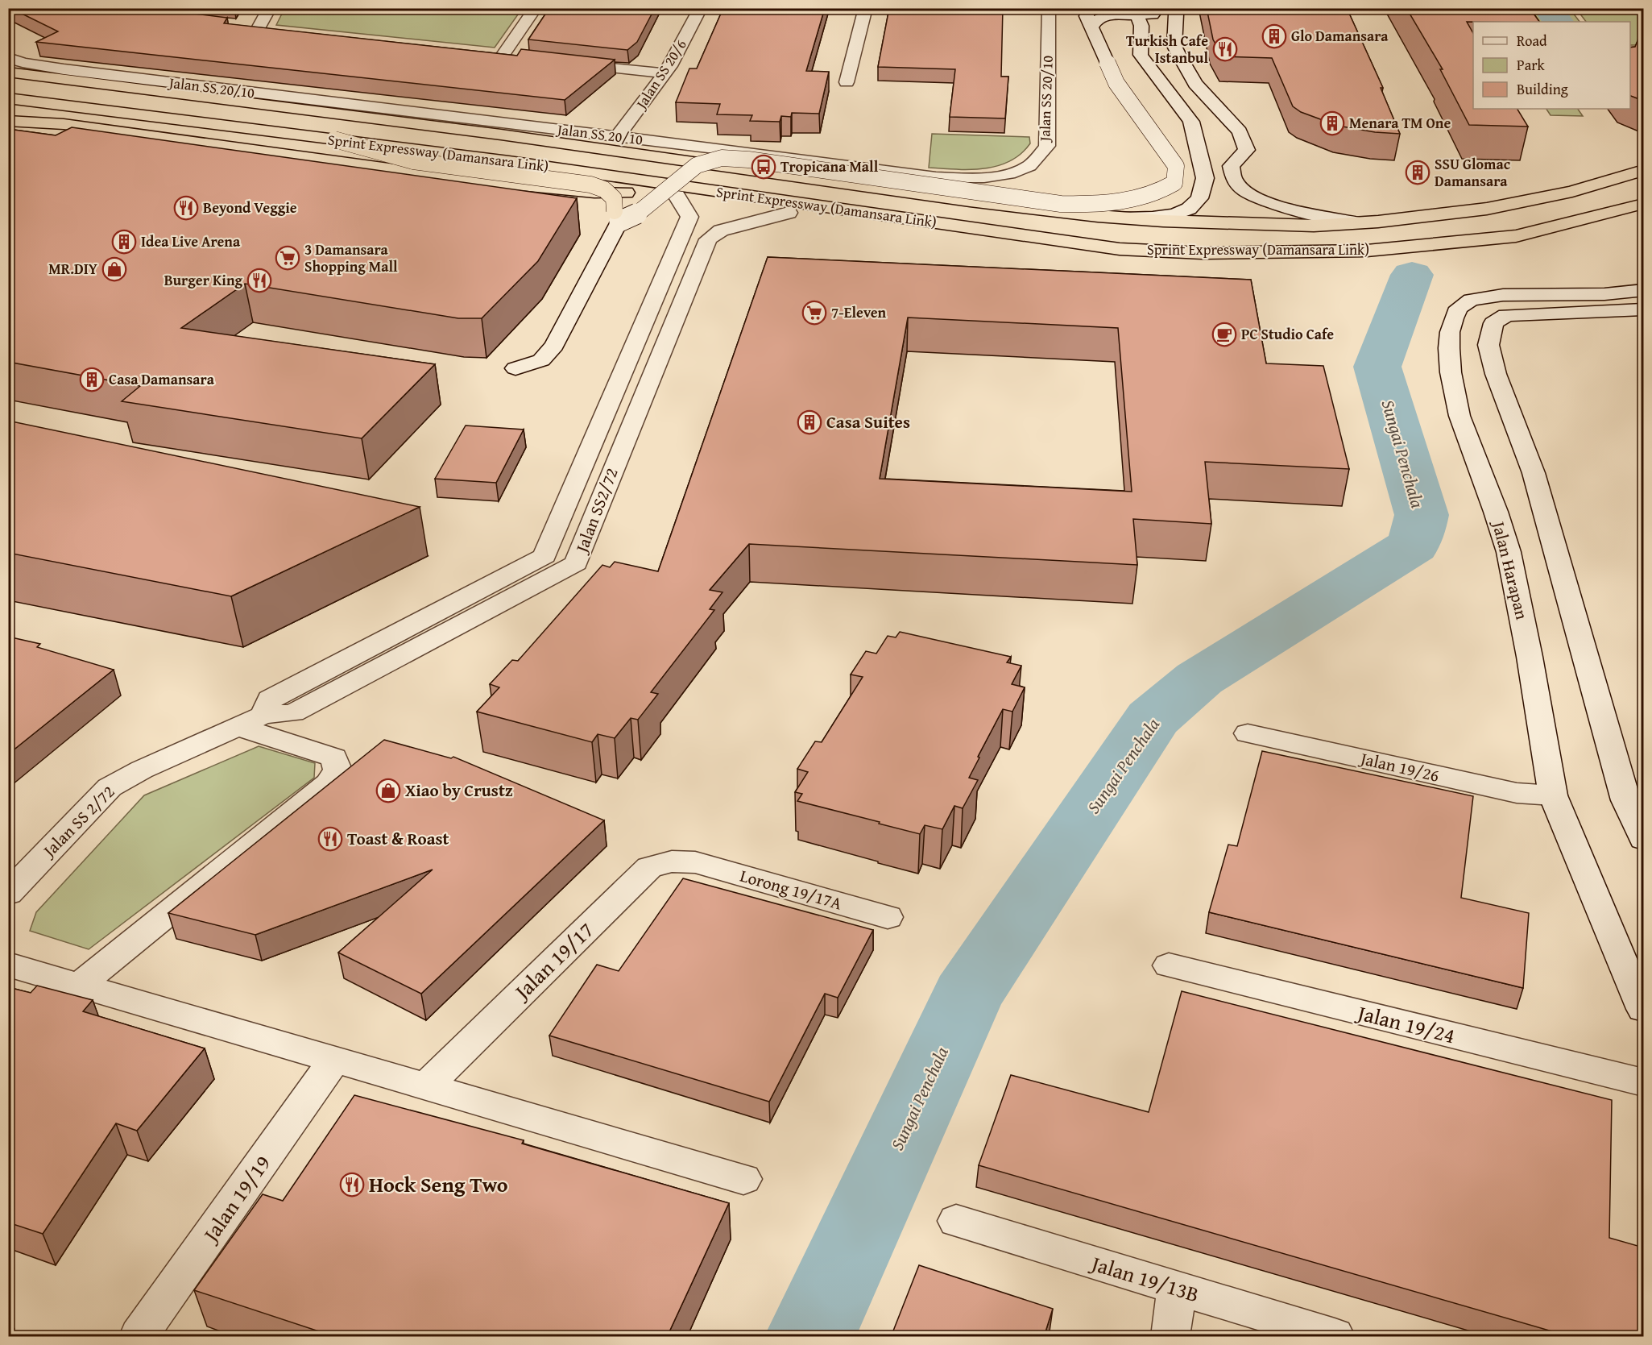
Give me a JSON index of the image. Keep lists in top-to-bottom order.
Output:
{
  "streets": {
    "highway": ["Sprint Expressway (Damansara Link)"],
    "street": [
      "Jalan SS 20/6",
      "Jalan SS 20/10",
      "Jalan SS2/72",
      "Jalan Harapan",
      "Jalan 19/26",
      "Jalan SS 2/72",
      "Lorong 19/17A",
      "Jalan 19/17",
      "Jalan 19/24",
      "Jalan 19/19",
      "Jalan 19/13B"
    ]
  },
  "crossings": [
    ["Jalan SS 20/6", "Jalan SS 20/10"],
    ["Jalan SS2/72", "Jalan SS 2/72"],
    ["Jalan Harapan", "Jalan 19/26"],
    ["Lorong 19/17A", "Jalan 19/17"]
  ],
  "water": ["Sungai Penchala"],
  "places": {
    "building": [
      "Glo Damansara",
      "Menara TM One",
      "SSU Glomac Damansara",
      "Idea Live Arena",
      "Casa Damansara",
      "Casa Suites"
    ],
    "restaurant": [
      "Turkish Cafe Istanbul",
      "Beyond Veggie",
      "Burger King",
      "Toast & Roast",
      "Hock Seng Two"
    ],
    "bus stop": ["Tropicana Mall"],
    "supermarket": ["3 Damansara Shopping Mall", "7-Eleven"],
    "shop": ["MR.DIY", "Xiao by Crustz"],
    "cafe": ["PC Studio Cafe"]
  },
  "legend": ["Road", "Park", "Building"]
}
